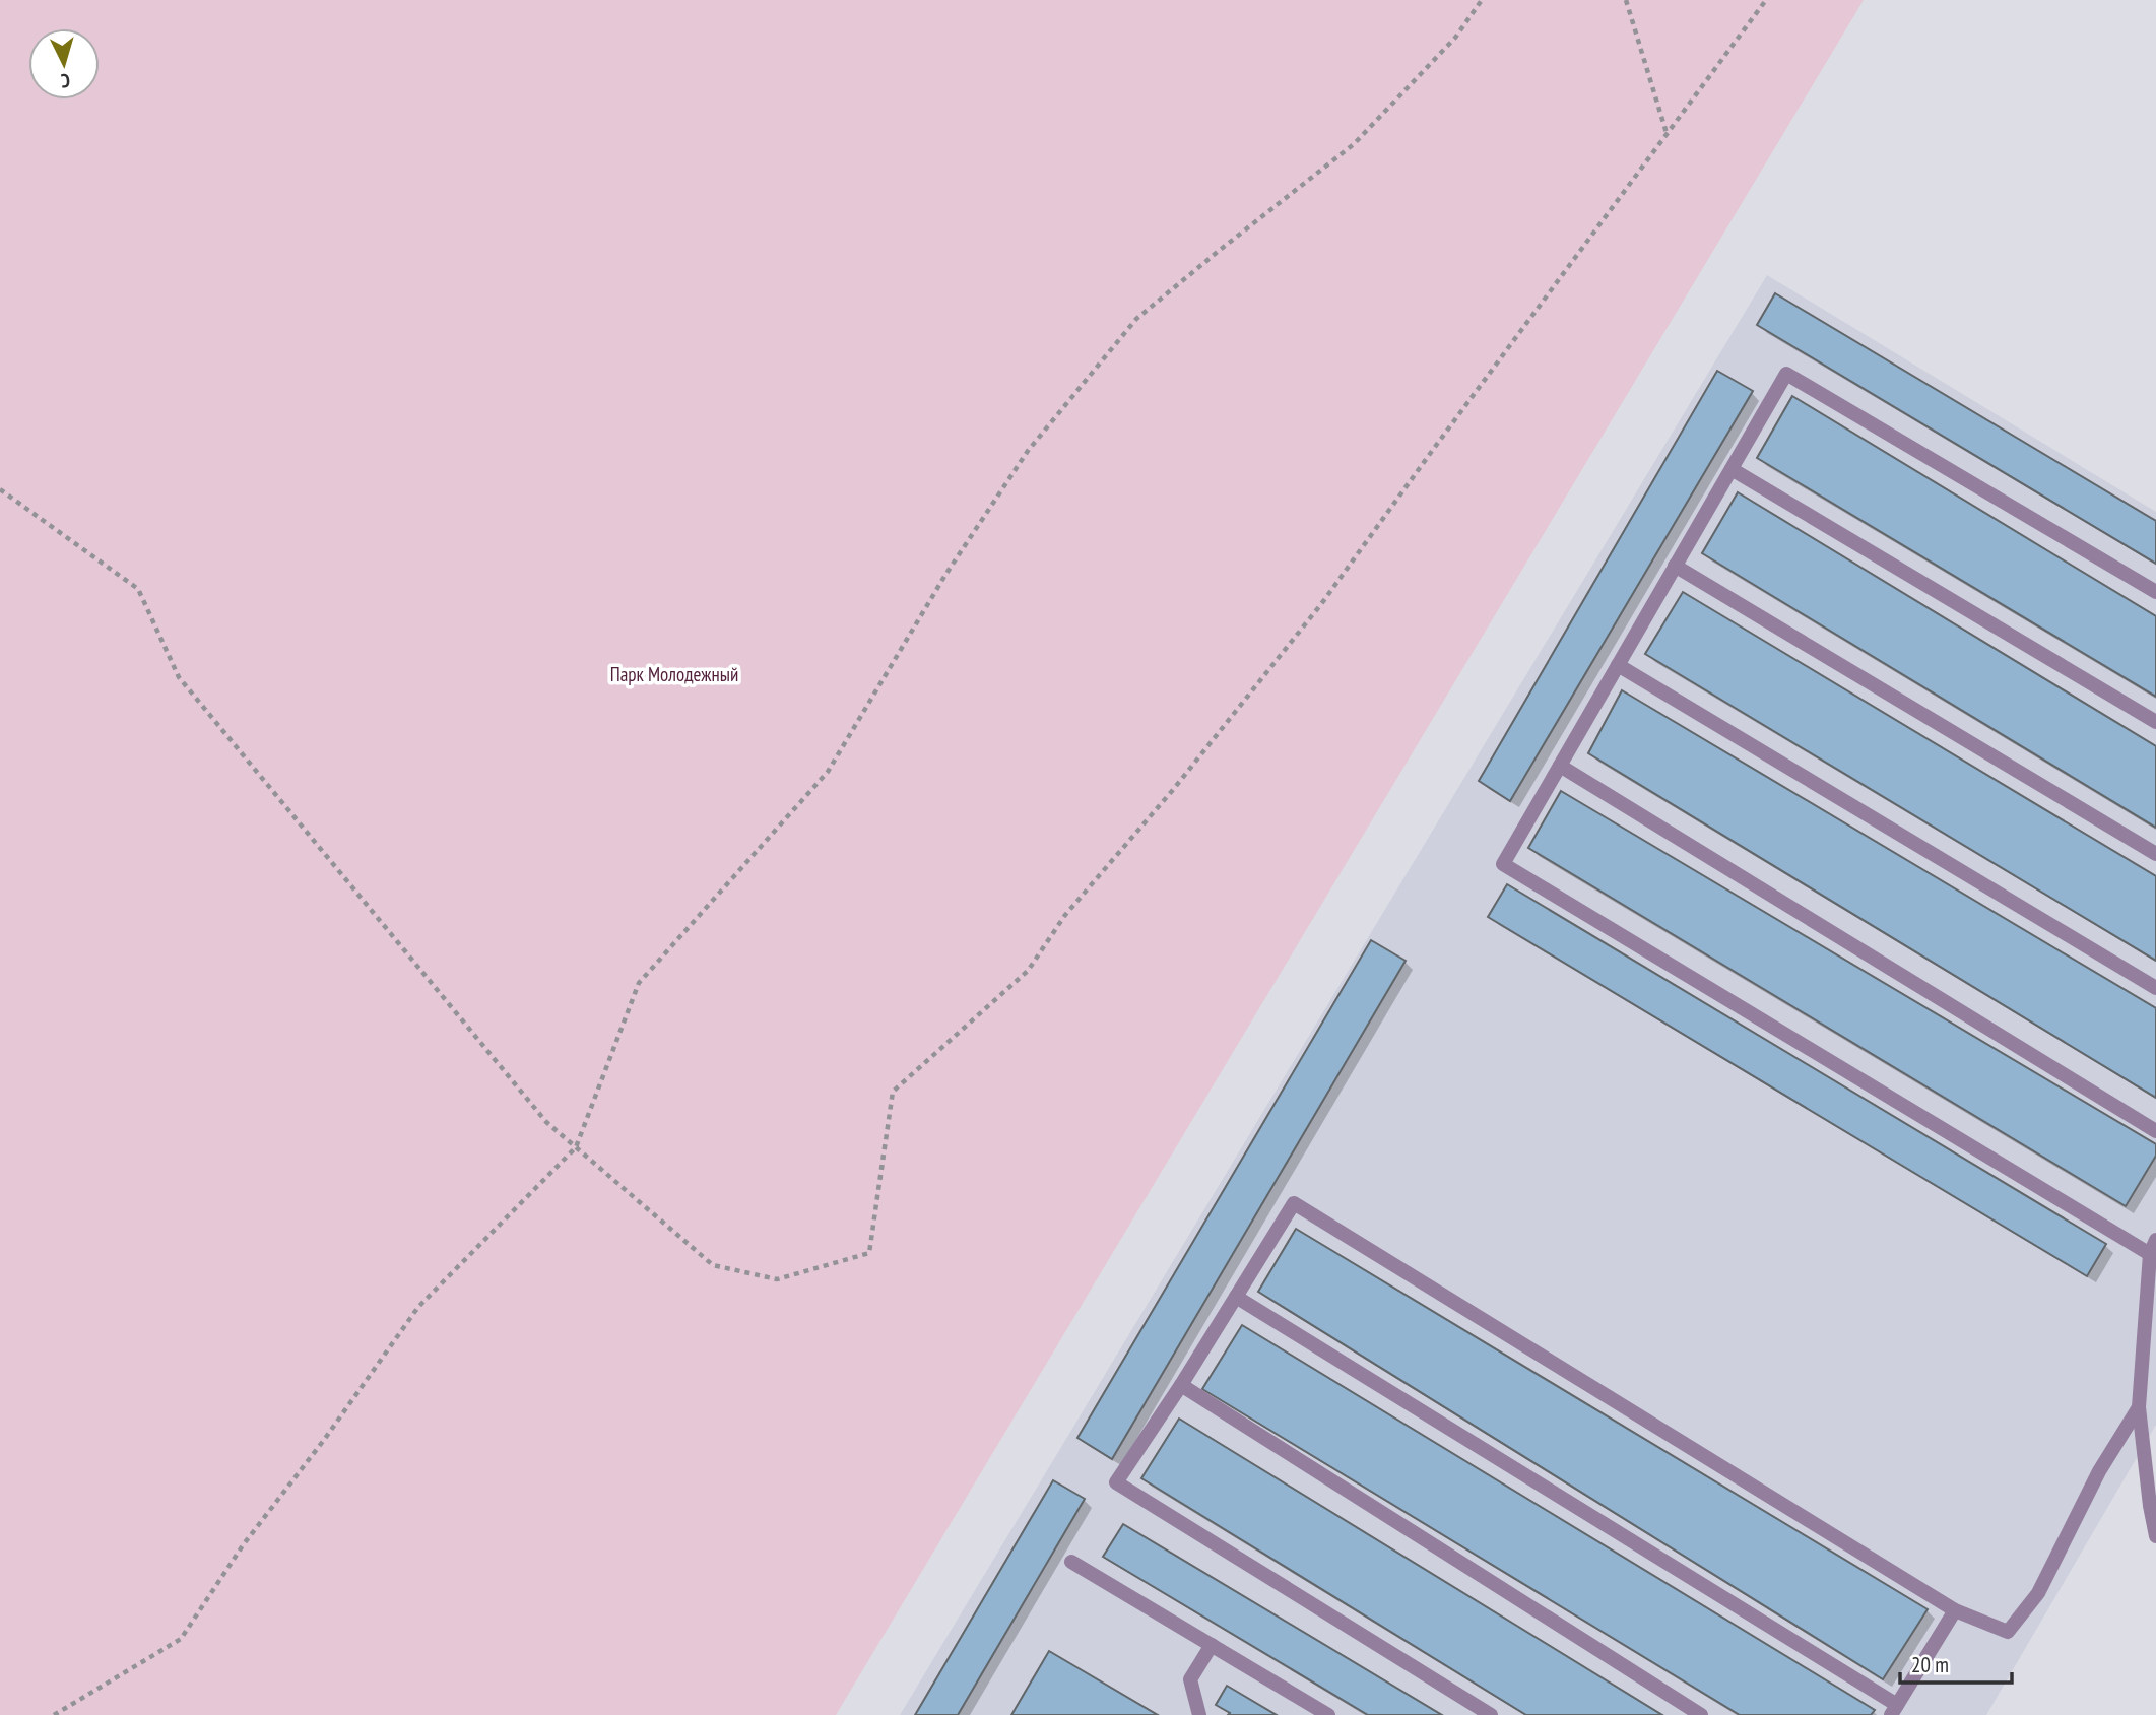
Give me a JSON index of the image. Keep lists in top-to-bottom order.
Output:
{
  "parks": ["Парк Молодежный"],
  "scale_bar": "20 m",
  "north": "bottom"
}
